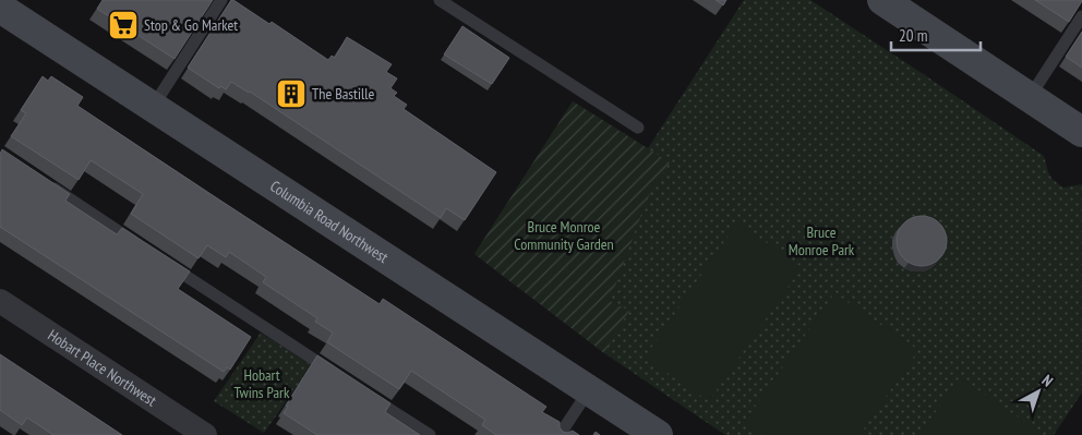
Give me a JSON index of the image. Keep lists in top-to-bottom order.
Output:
{
  "streets": {
    "main road": ["Columbia Road Northwest"],
    "street": ["Hobart Place Northwest"]
  },
  "parks": ["Bruce Monroe Community Garden", "Bruce Monroe Park", "Hobart Twins Park"],
  "places": {
    "supermarket": ["Stop & Go Market"],
    "building": ["The Bastille"]
  },
  "scale_bar": "20 m",
  "north": "top right"
}
